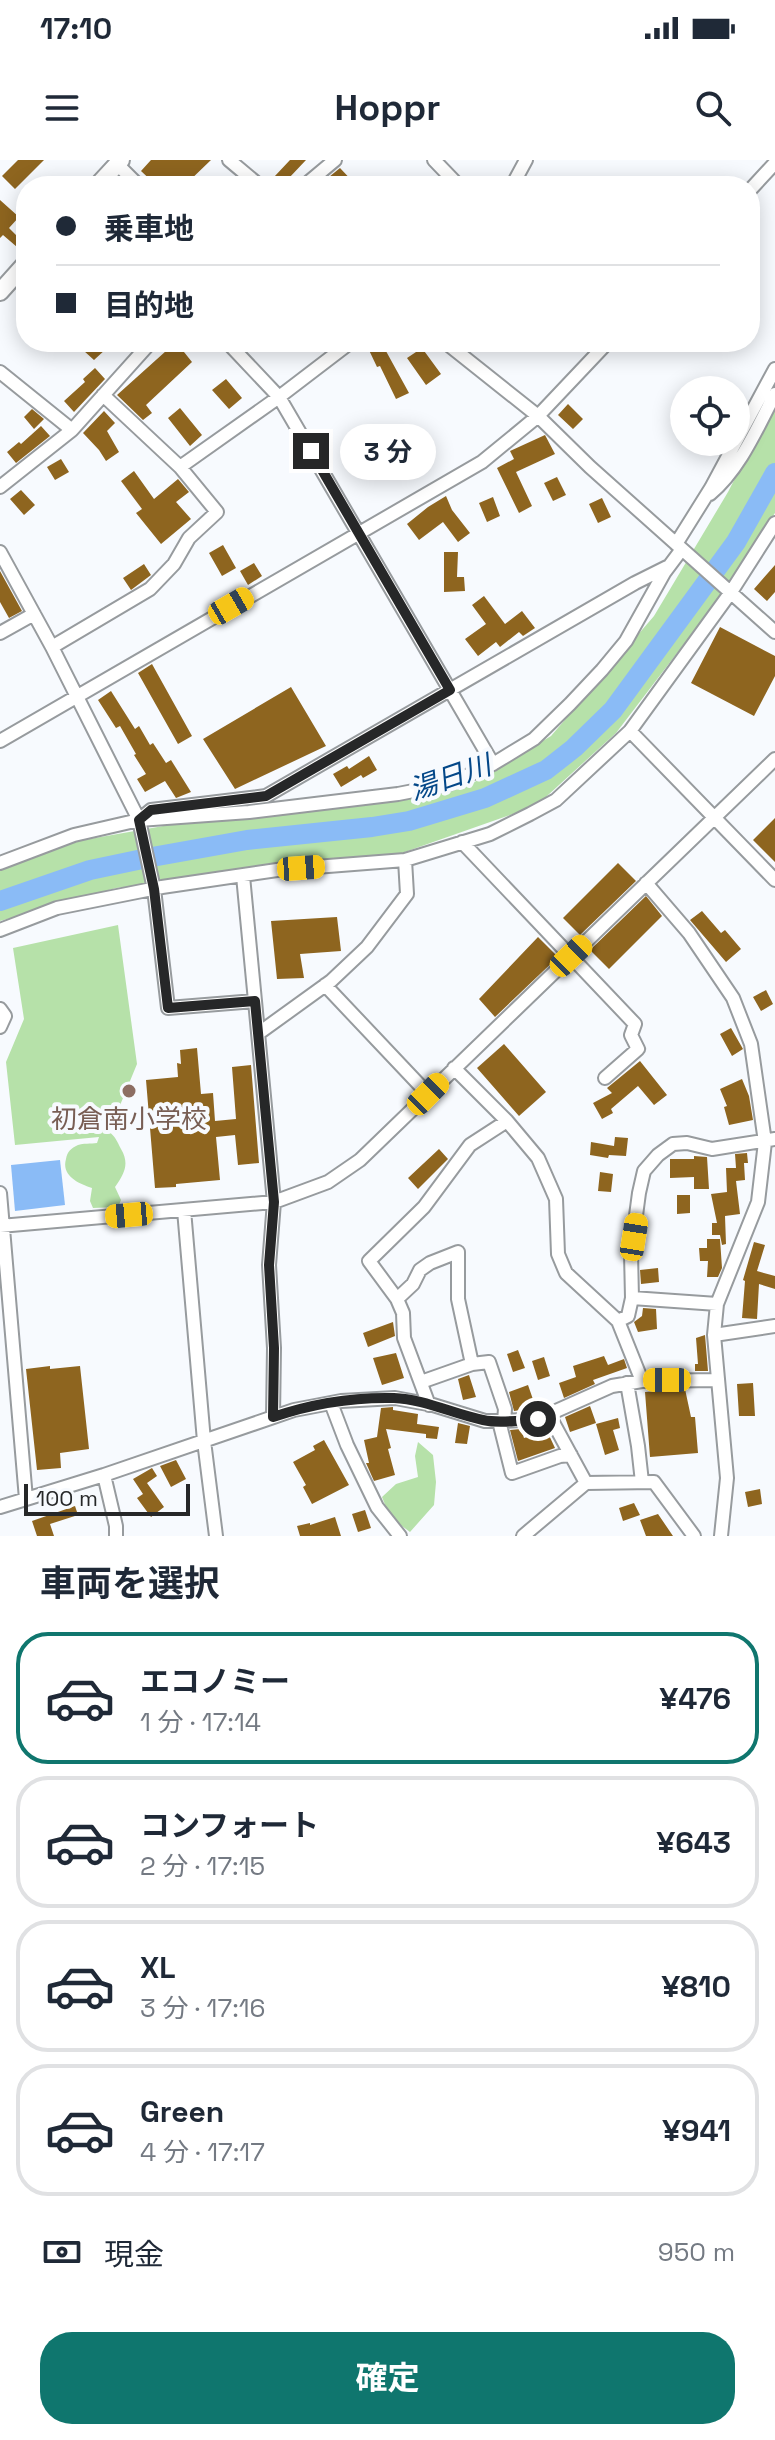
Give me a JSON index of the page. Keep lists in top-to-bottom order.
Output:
{
  "water": ["湯日川"],
  "places": ["初倉南小学校"],
  "scale_bar": "100 m",
  "page": {
    "status": "17:10",
    "header": "Hoppr",
    "banner": ["乗車地", "目的地"],
    "bubble": "3 分",
    "scale": "100 m",
    "heading": "車両を選択",
    "list": [
      {
        "name": "エコノミー",
        "note": "1 分 · 17:14",
        "value": "¥476"
      },
      {
        "name": "コンフォート",
        "note": "2 分 · 17:15",
        "value": "¥643"
      },
      {
        "name": "XL",
        "note": "3 分 · 17:16",
        "value": "¥810"
      },
      {
        "name": "Green",
        "note": "4 分 · 17:17",
        "value": "¥941"
      }
    ],
    "pay": ["現金", "950 m"],
    "buttons": "確定"
  }
}
